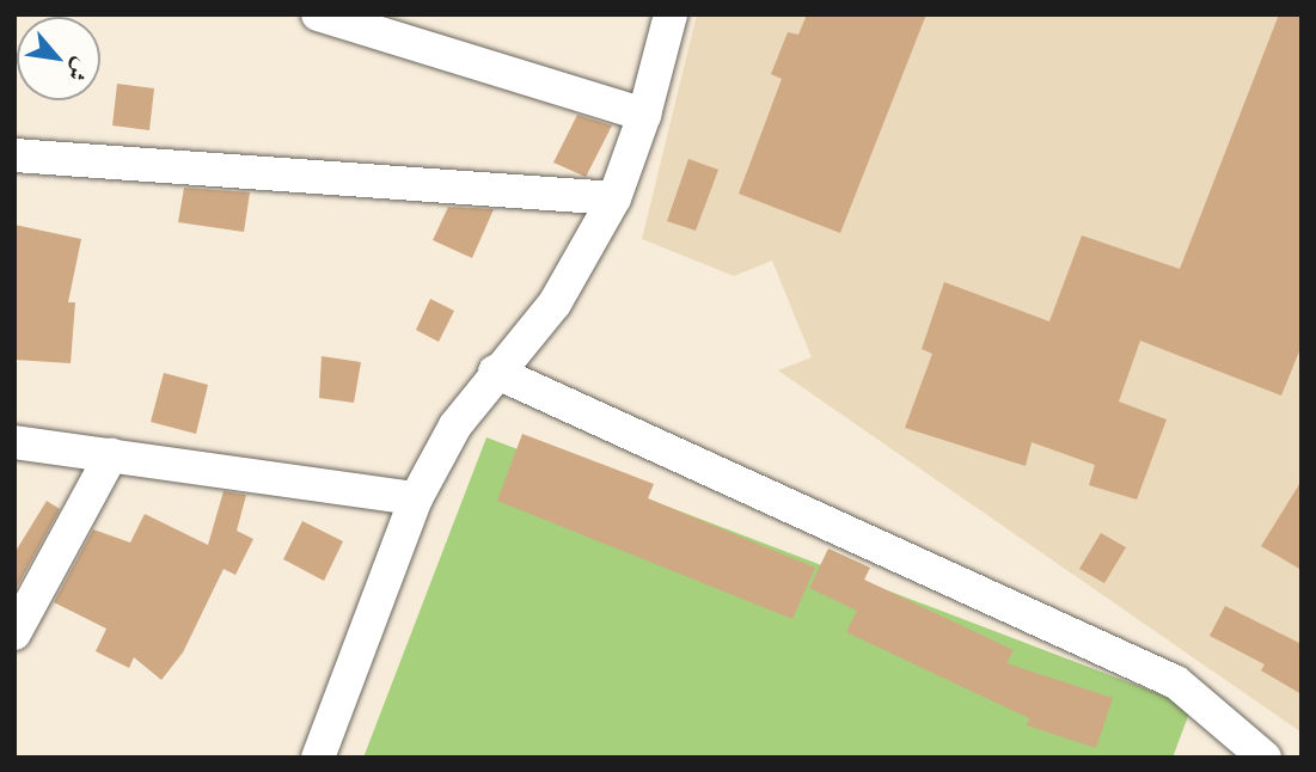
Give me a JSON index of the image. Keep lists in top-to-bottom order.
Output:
{
  "north": "bottom right"
}
